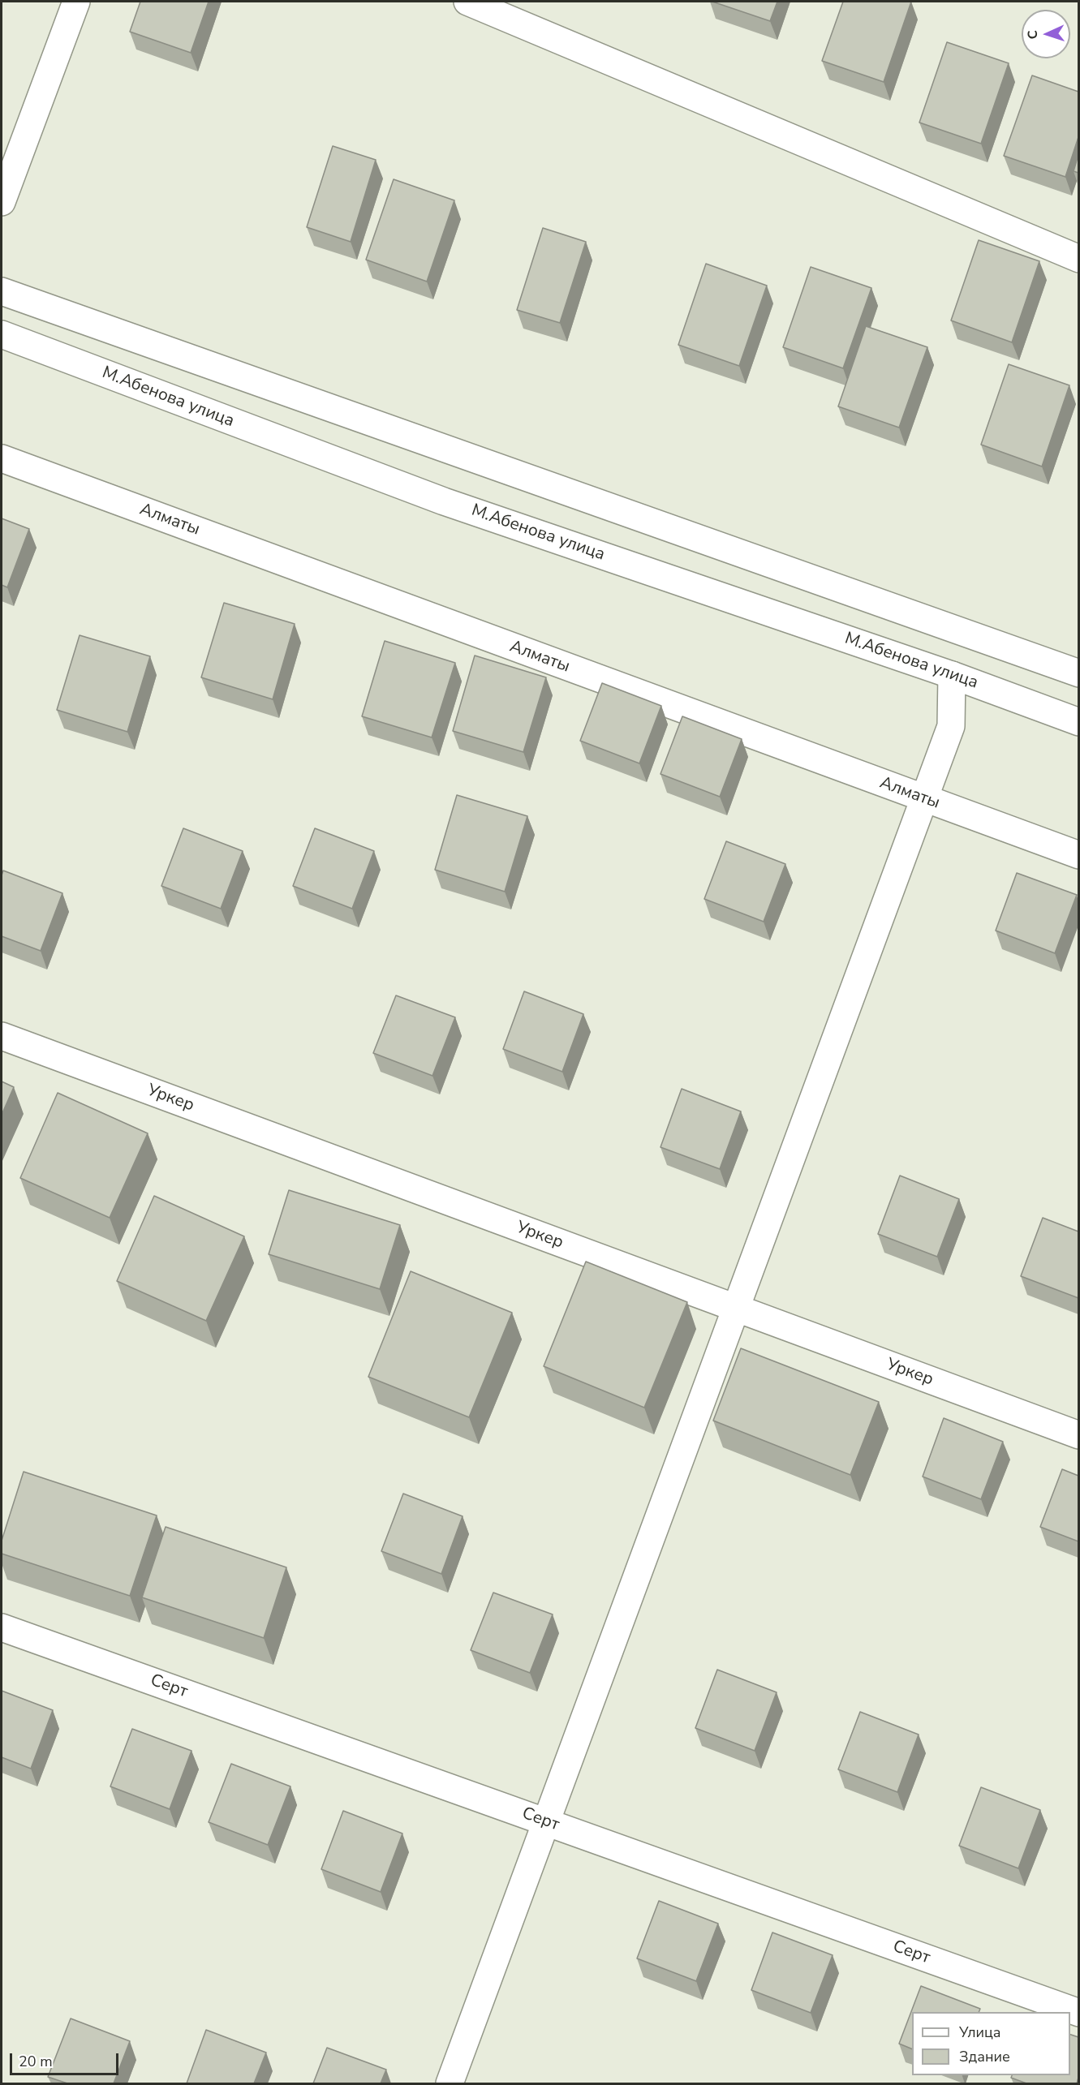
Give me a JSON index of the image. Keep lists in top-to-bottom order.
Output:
{
  "streets": {
    "street": [
      "М.Абенова улица",
      "Алматы",
      "Уркер",
      "Серт"
    ]
  },
  "legend": ["Улица", "Здание"],
  "scale_bar": "20 m",
  "north": "left"
}
